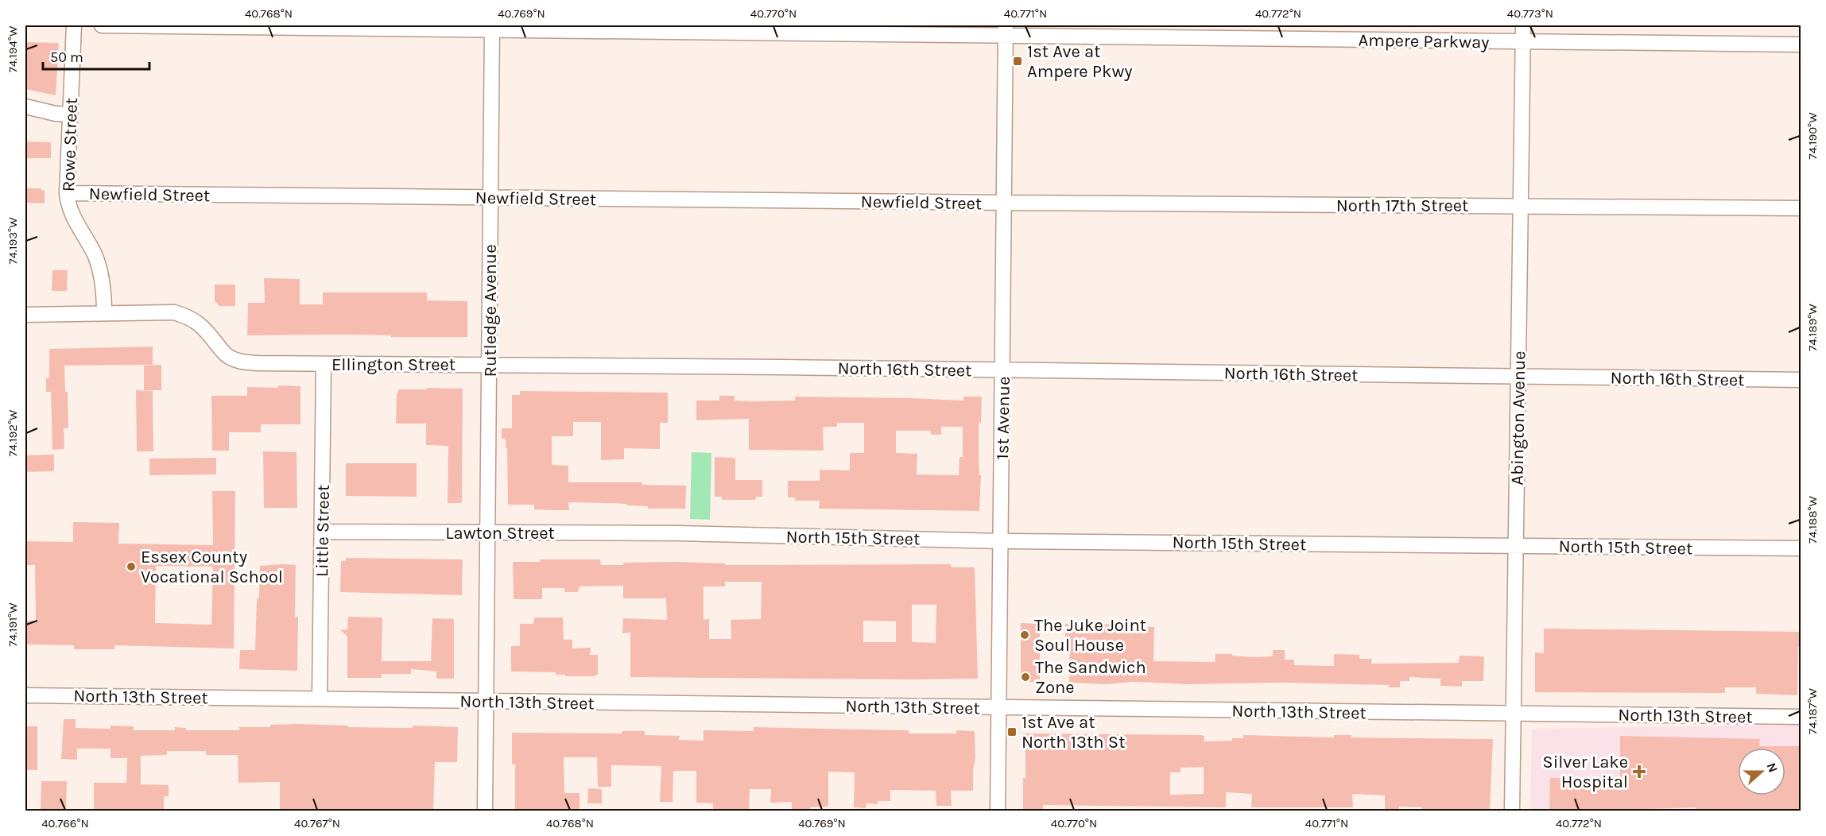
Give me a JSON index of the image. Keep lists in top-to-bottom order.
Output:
{
  "streets": {
    "street": [
      "Ampere Parkway",
      "Rowe Street",
      "Newfield Street",
      "North 17th Street",
      "Rutledge Avenue",
      "Ellington Street",
      "North 16th Street",
      "1st Avenue",
      "Abington Avenue",
      "Little Street",
      "Lawton Street",
      "North 15th Street",
      "North 13th Street"
    ]
  },
  "crossings": [
    ["Ampere Parkway", "Rutledge Avenue"],
    ["Ampere Parkway", "1st Avenue"],
    ["Ampere Parkway", "Abington Avenue"],
    ["Rowe Street", "Newfield Street"],
    ["Rowe Street", "Ellington Street"],
    ["Newfield Street", "North 17th Street"],
    ["Newfield Street", "Rutledge Avenue"],
    ["Newfield Street", "1st Avenue"],
    ["North 17th Street", "1st Avenue"],
    ["North 17th Street", "Abington Avenue"],
    ["Rutledge Avenue", "Ellington Street"],
    ["Rutledge Avenue", "Lawton Street"],
    ["Rutledge Avenue", "North 13th Street"],
    ["Ellington Street", "North 16th Street"],
    ["Ellington Street", "Little Street"],
    ["North 16th Street", "1st Avenue"],
    ["North 16th Street", "Abington Avenue"],
    ["1st Avenue", "North 15th Street"],
    ["1st Avenue", "North 13th Street"],
    ["Abington Avenue", "North 15th Street"],
    ["Abington Avenue", "North 13th Street"],
    ["Little Street", "Lawton Street"],
    ["Little Street", "North 13th Street"],
    ["Lawton Street", "North 15th Street"]
  ],
  "places": {
    "transit": ["1st Ave at Ampere Pkwy", "1st Ave at North 13th St"],
    "other": ["Essex County Vocational School", "The Juke Joint Soul House", "The Sandwich Zone"],
    "health": ["Silver Lake Hospital"]
  },
  "scale_bar": "50 m",
  "north": "right",
  "coordinates": [
    "40.768°N",
    "40.769°N",
    "40.770°N",
    "40.771°N",
    "40.772°N",
    "40.773°N",
    "74.194°W",
    "74.190°W",
    "74.193°W",
    "74.189°W",
    "74.192°W",
    "74.188°W",
    "74.191°W",
    "74.187°W",
    "40.766°N",
    "40.767°N"
  ]
}
